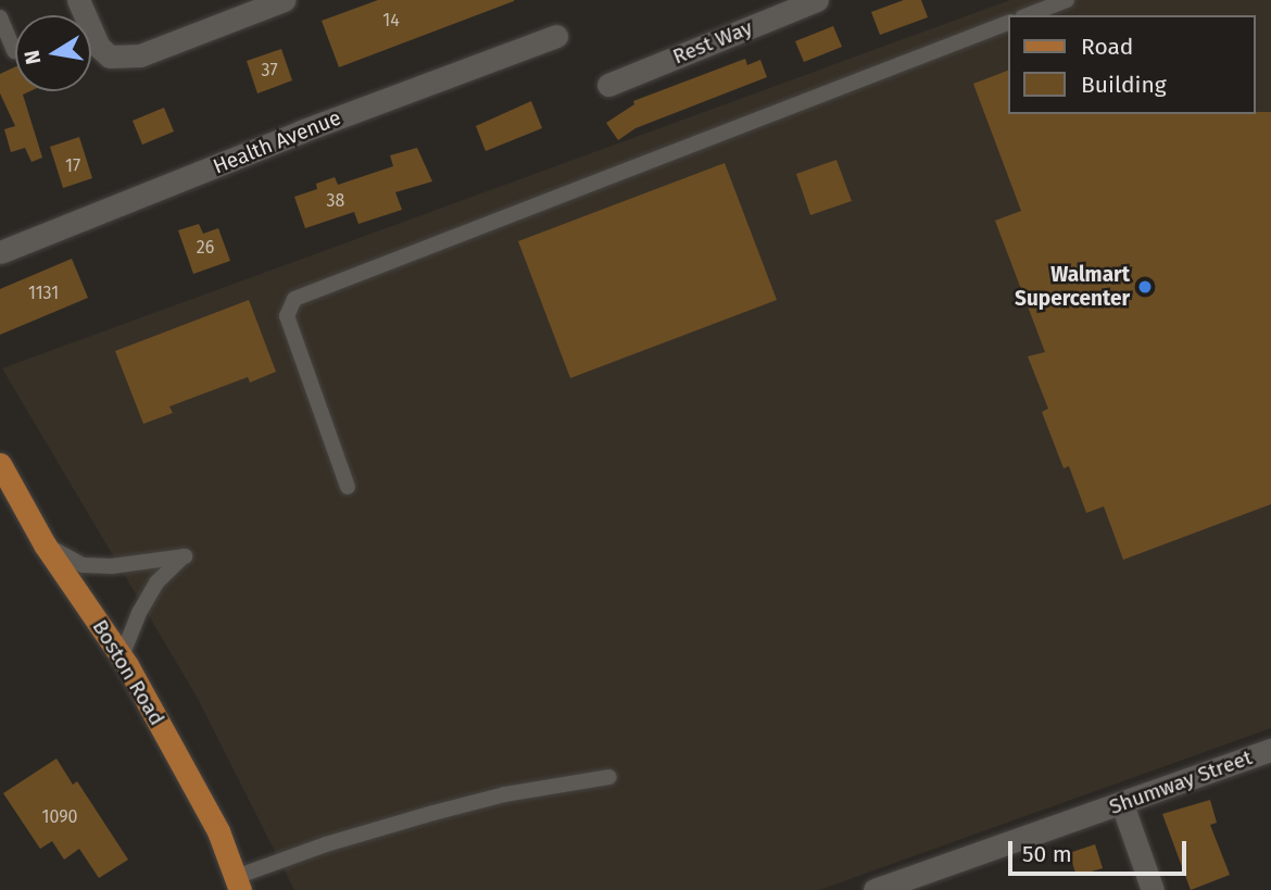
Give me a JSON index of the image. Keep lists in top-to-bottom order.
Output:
{
  "streets": {
    "main road": ["Boston Road"],
    "street": ["Rest Way", "Health Avenue", "Shumway Street"]
  },
  "places": ["Walmart Supercenter"],
  "house_numbers": [
    "14",
    "37",
    "17",
    "38",
    "26",
    "1131",
    "1090"
  ],
  "legend": ["Road", "Building"],
  "scale_bar": "50 m",
  "north": "left"
}
